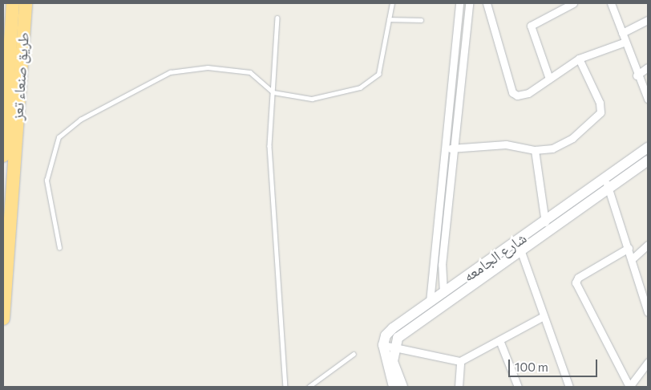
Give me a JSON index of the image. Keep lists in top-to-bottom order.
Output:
{
  "streets": {
    "highway": ["طريق صنعاء تعز"],
    "street": ["شارع الجامعه"]
  },
  "scale_bar": "100 m"
}
